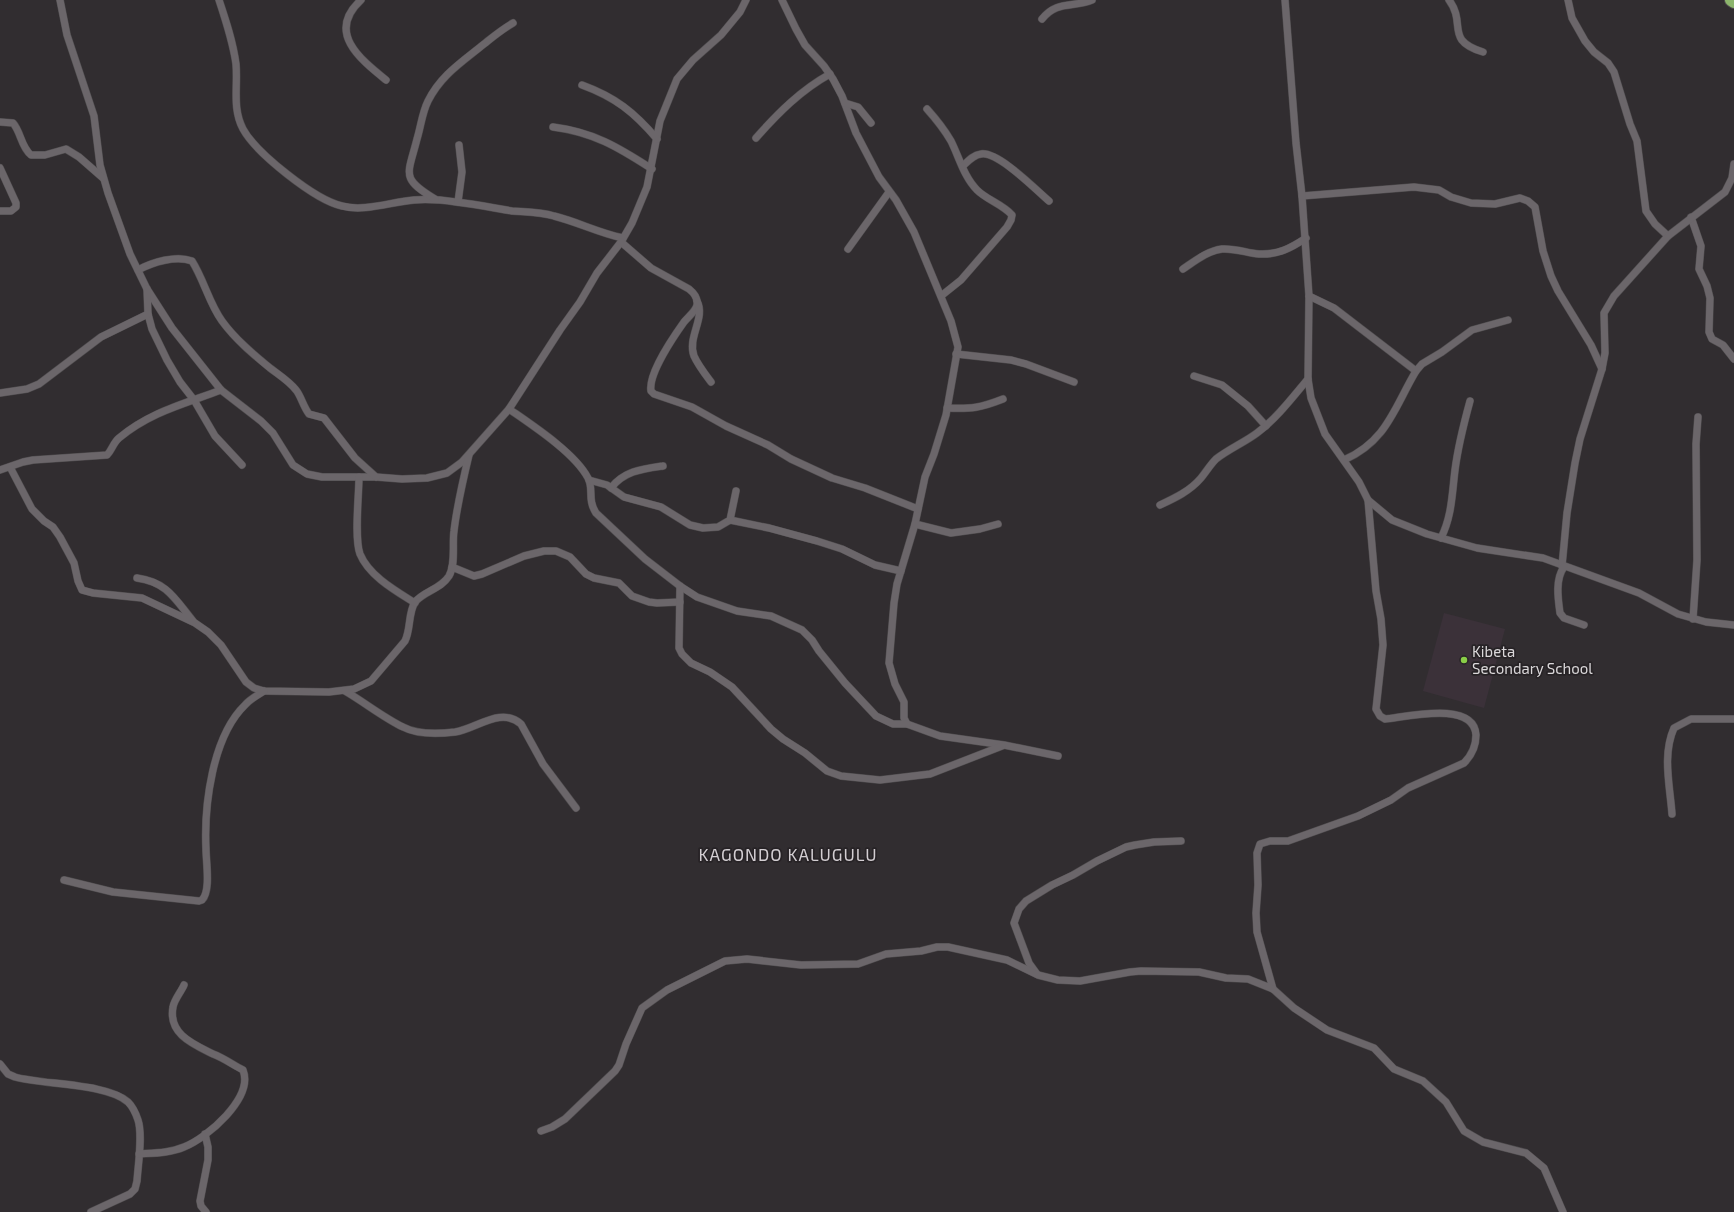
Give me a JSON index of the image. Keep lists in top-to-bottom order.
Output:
{
  "districts": ["KAGONDO KALUGULU"],
  "places": ["Kibeta Secondary School"]
}
